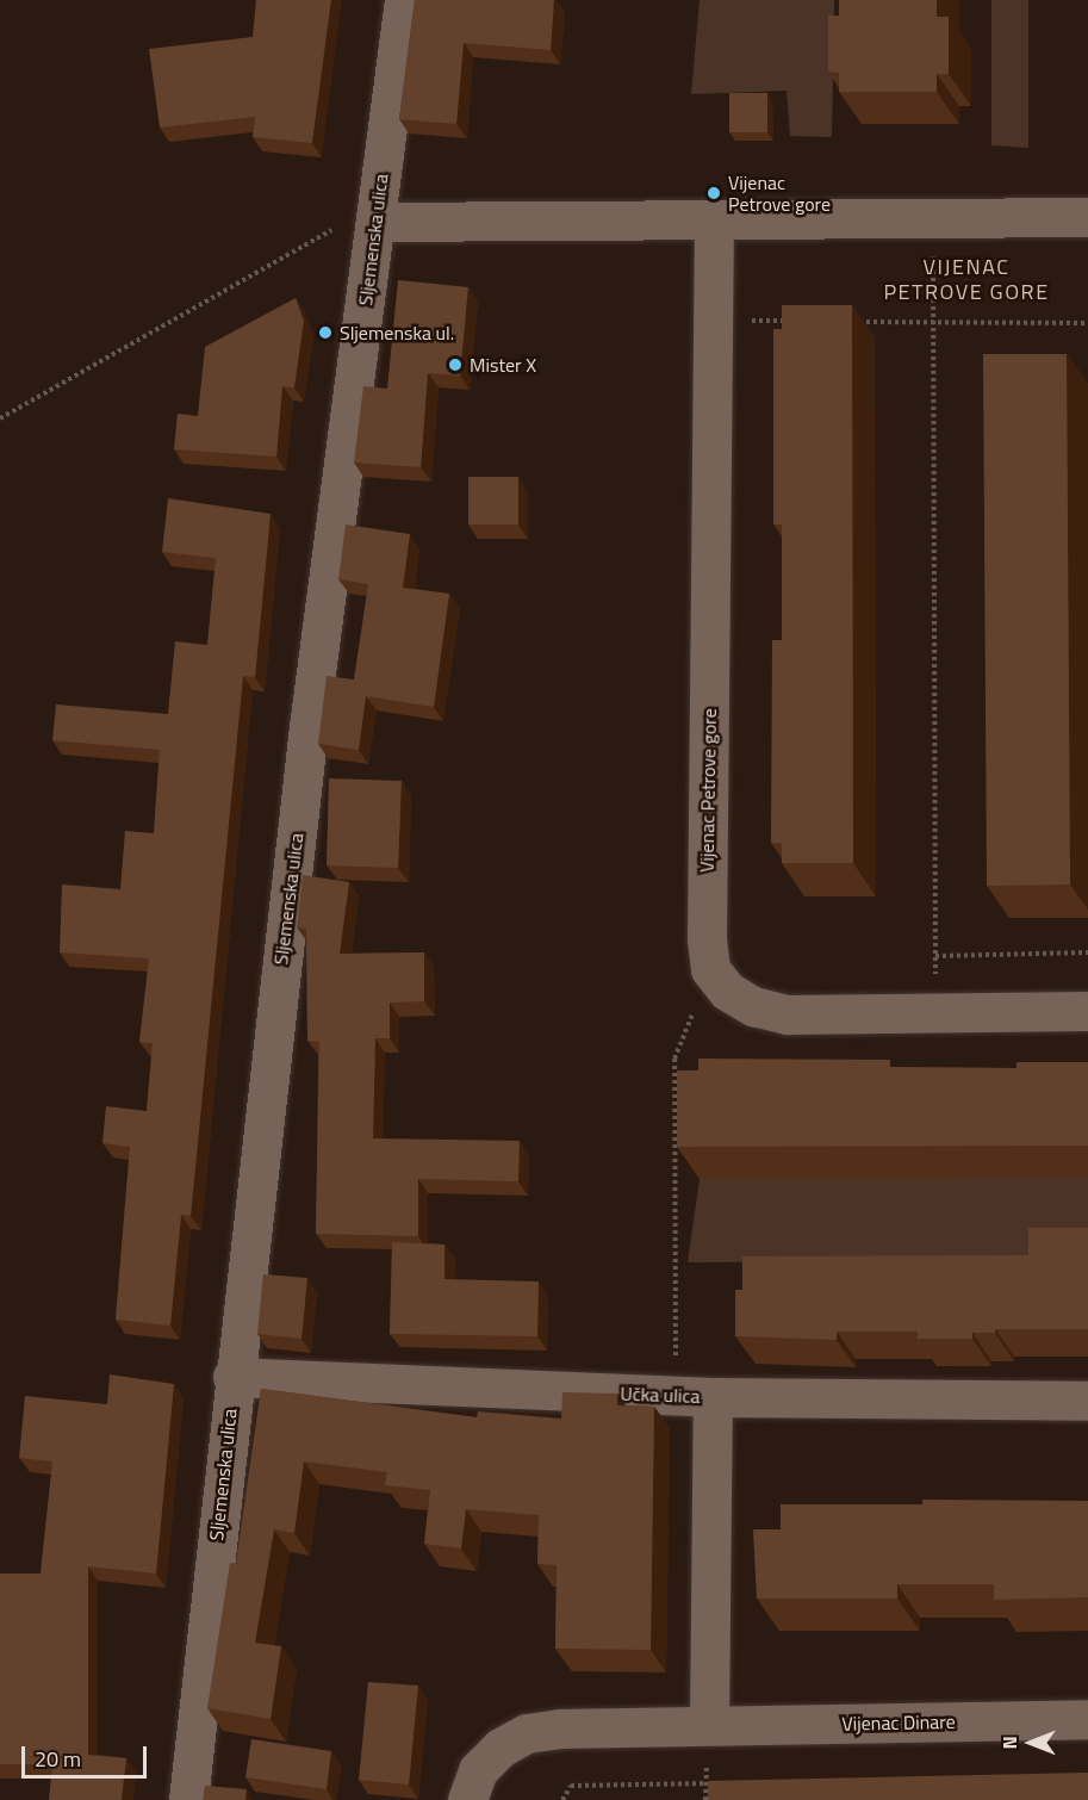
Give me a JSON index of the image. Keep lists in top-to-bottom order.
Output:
{
  "streets": {
    "street": [
      "Sljemenska ulica",
      "Vijenac Petrove gore",
      "Učka ulica",
      "Vijenac Dinare"
    ]
  },
  "crossings": [
    ["Sljemenska ulica", "Učka ulica"]
  ],
  "districts": ["VIJENAC PETROVE GORE"],
  "places": ["Vijenac Petrove gore", "Sljemenska ul.", "Mister X"],
  "scale_bar": "20 m",
  "north": "left"
}
